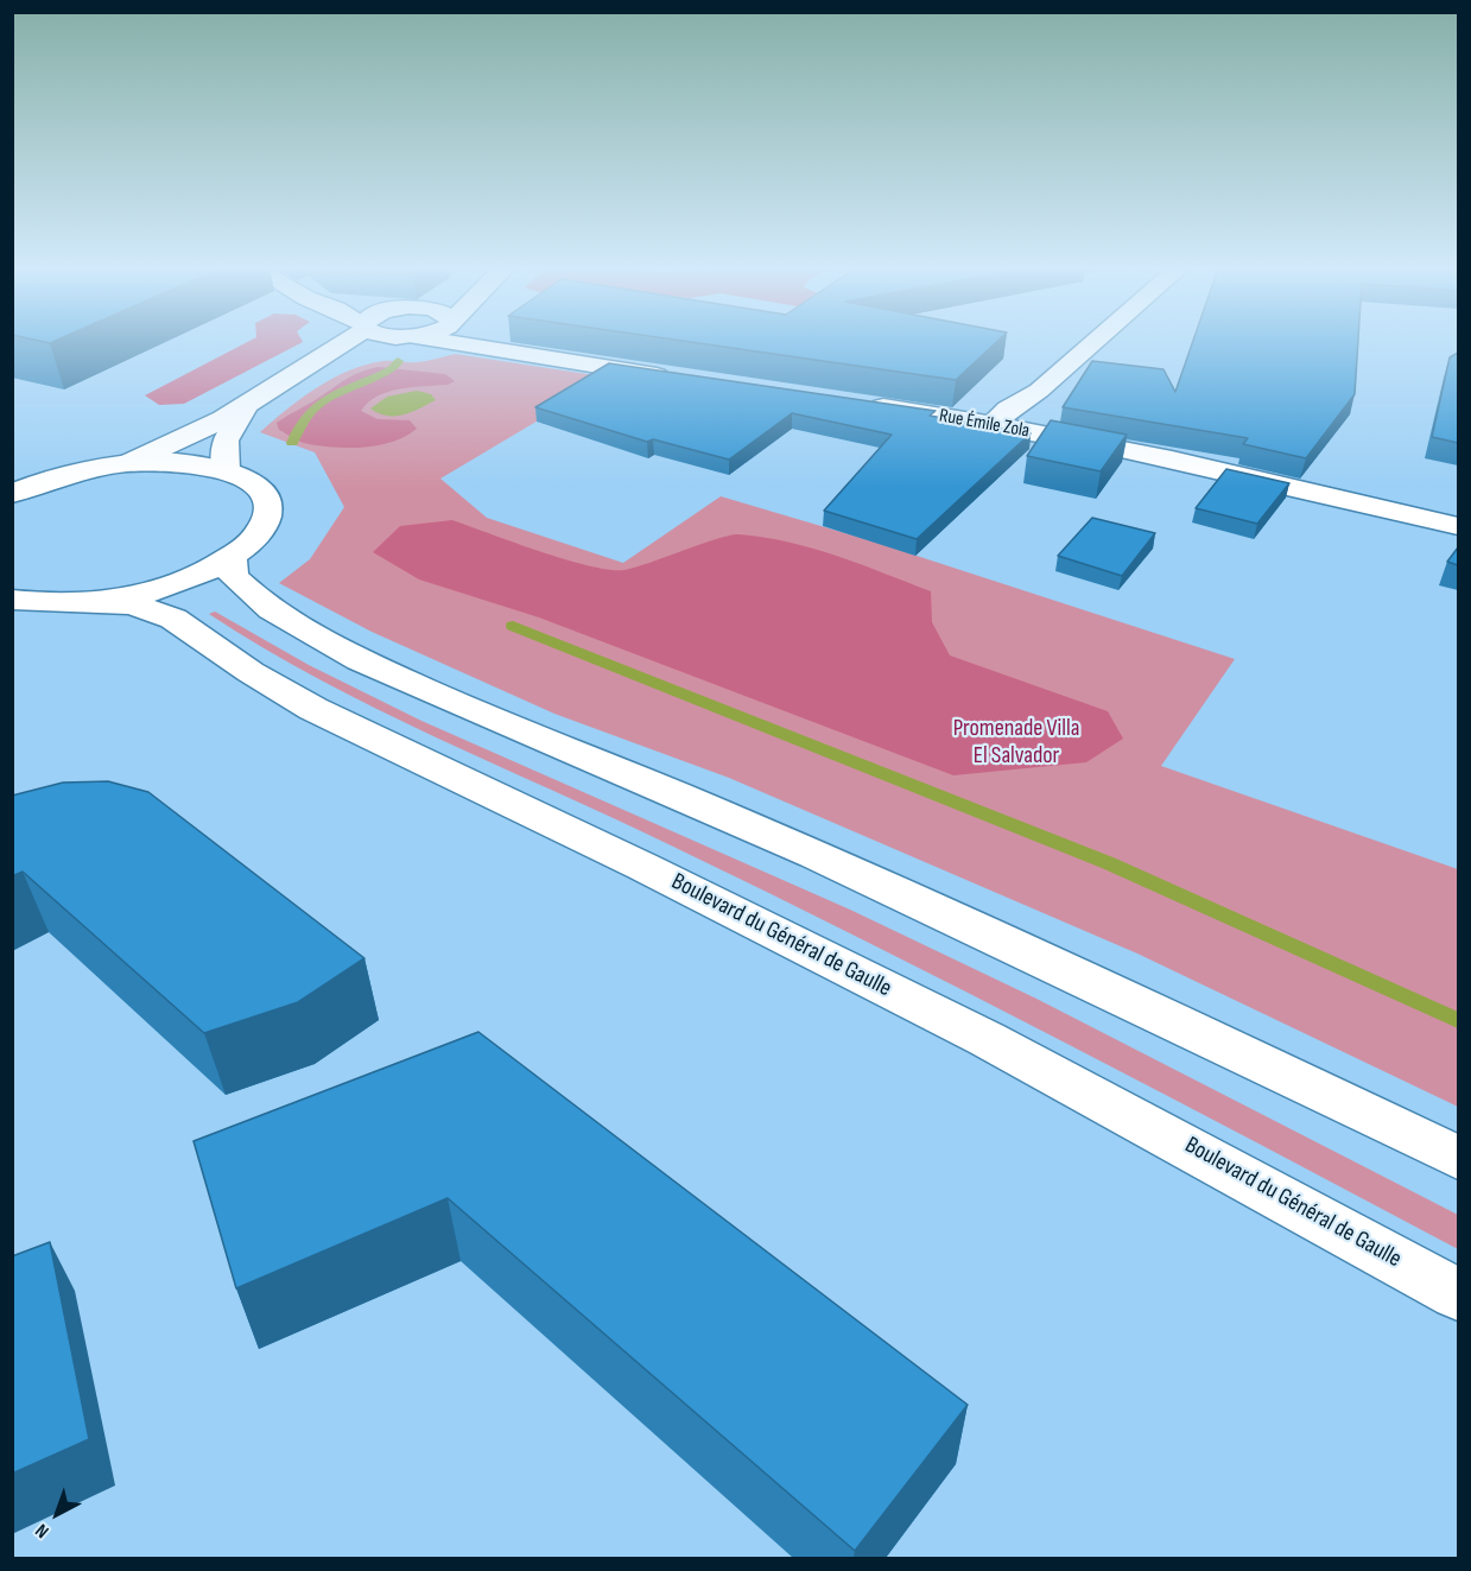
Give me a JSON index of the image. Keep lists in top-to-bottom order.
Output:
{
  "streets": {
    "street": ["Rue Émile Zola", "Boulevard du Général de Gaulle"]
  },
  "parks": ["Promenade Villa El Salvador"],
  "north": "bottom left"
}
